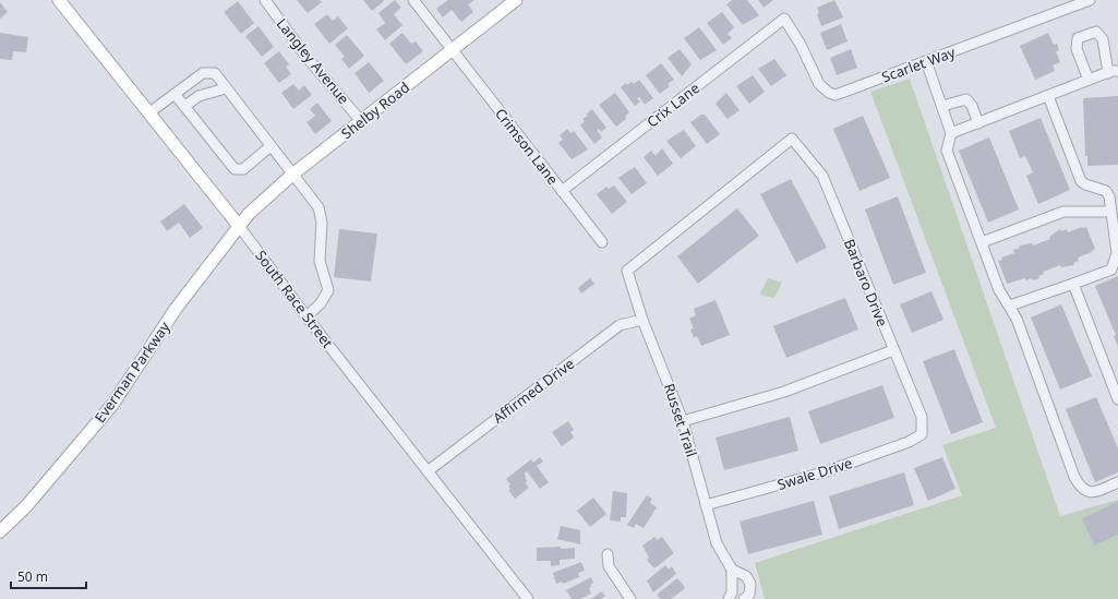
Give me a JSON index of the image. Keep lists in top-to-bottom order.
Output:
{
  "streets": {
    "main road": ["Shelby Road", "South Race Street", "Everman Parkway"],
    "street": [
      "Langley Avenue",
      "Scarlet Way",
      "Crix Lane",
      "Crimson Lane",
      "Barbaro Drive",
      "Affirmed Drive",
      "Russet Trail",
      "Swale Drive"
    ]
  },
  "crossings": [
    ["Langley Avenue", "Shelby Road"],
    ["Scarlet Way", "Crix Lane"],
    ["Crix Lane", "Crimson Lane"],
    ["Shelby Road", "Crimson Lane"],
    ["Shelby Road", "South Race Street"],
    ["Shelby Road", "Everman Parkway"],
    ["Barbaro Drive", "Russet Trail"],
    ["Barbaro Drive", "Swale Drive"],
    ["South Race Street", "Everman Parkway"],
    ["South Race Street", "Affirmed Drive"],
    ["Affirmed Drive", "Russet Trail"],
    ["Russet Trail", "Swale Drive"]
  ],
  "scale_bar": "50 m"
}
